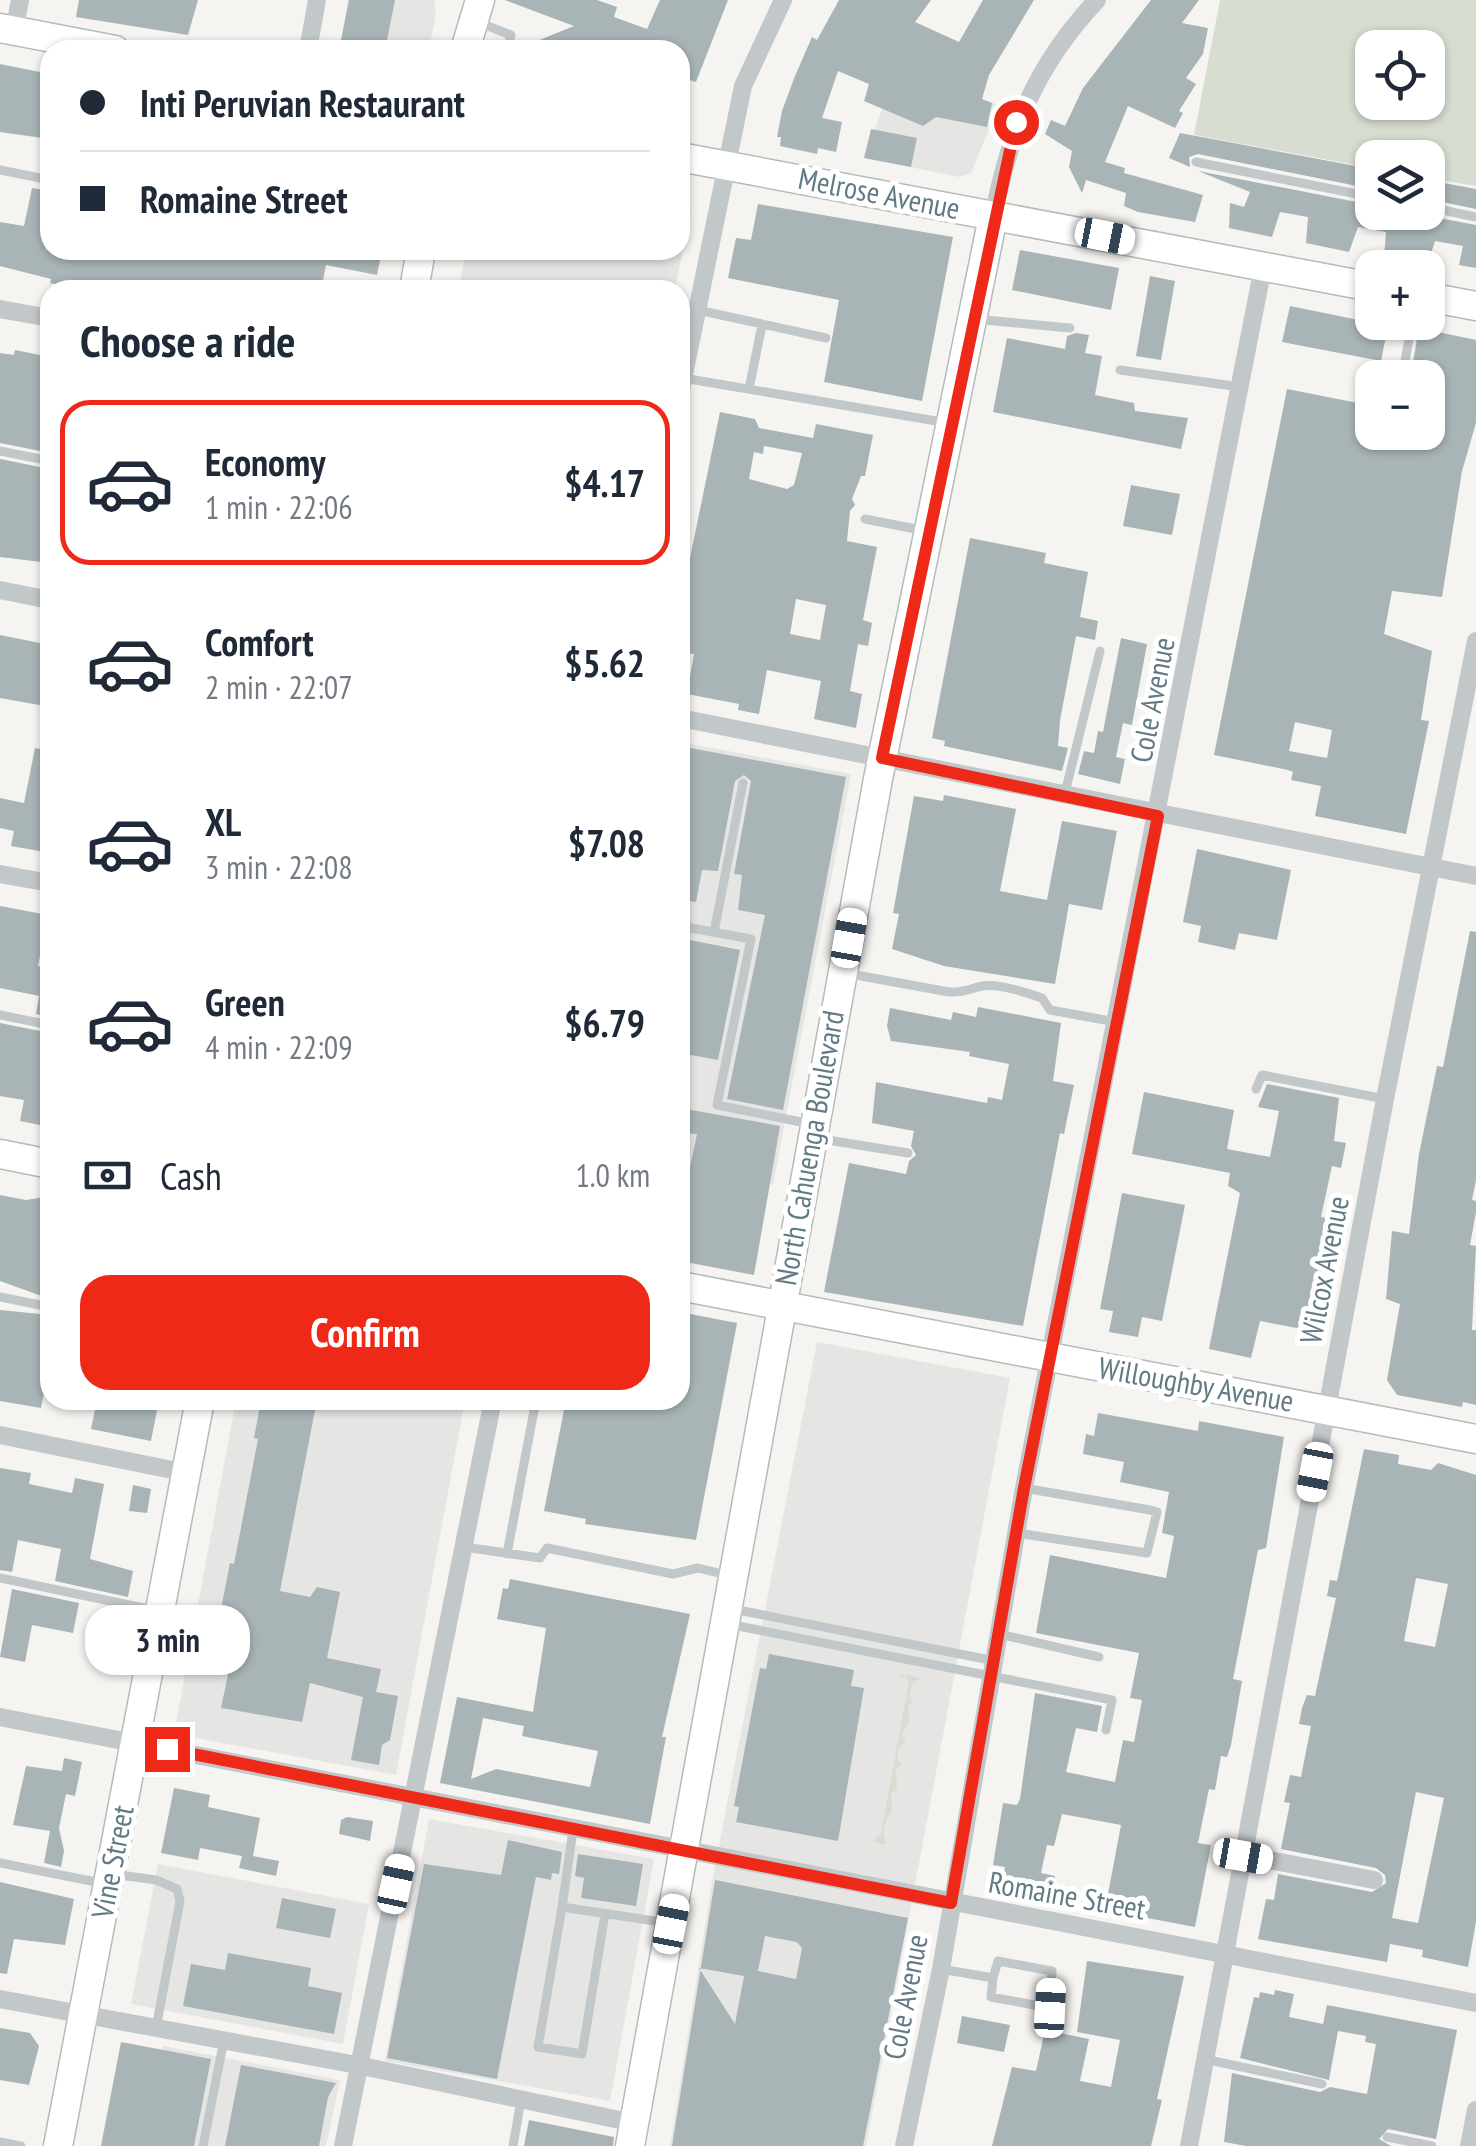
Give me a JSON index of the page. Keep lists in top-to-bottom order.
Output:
{
  "streets": {
    "main road": [
      "Melrose Avenue",
      "North Cahuenga Boulevard",
      "Willoughby Avenue",
      "Vine Street"
    ],
    "street": ["Cole Avenue", "Wilcox Avenue", "Romaine Street"]
  },
  "crossings": [
    ["Melrose Avenue", "Cole Avenue"],
    ["Melrose Avenue", "North Cahuenga Boulevard"],
    ["Cole Avenue", "Willoughby Avenue"],
    ["Cole Avenue", "Romaine Street"],
    ["North Cahuenga Boulevard", "Willoughby Avenue"],
    ["North Cahuenga Boulevard", "Romaine Street"],
    ["Wilcox Avenue", "Willoughby Avenue"],
    ["Wilcox Avenue", "Romaine Street"],
    ["Vine Street", "Romaine Street"]
  ],
  "page": {
    "map_buttons": ["+", "−"],
    "banner": ["Inti Peruvian Restaurant", "Romaine Street"],
    "heading": "Choose a ride",
    "list": [
      {
        "name": "Economy",
        "note": "1 min · 22:06",
        "value": "$4.17"
      },
      {
        "name": "Comfort",
        "note": "2 min · 22:07",
        "value": "$5.62"
      },
      {
        "name": "XL",
        "note": "3 min · 22:08",
        "value": "$7.08"
      },
      {
        "name": "Green",
        "note": "4 min · 22:09",
        "value": "$6.79"
      }
    ],
    "pay": ["Cash", "1.0 km"],
    "buttons": "Confirm",
    "bubble": "3 min"
  }
}
